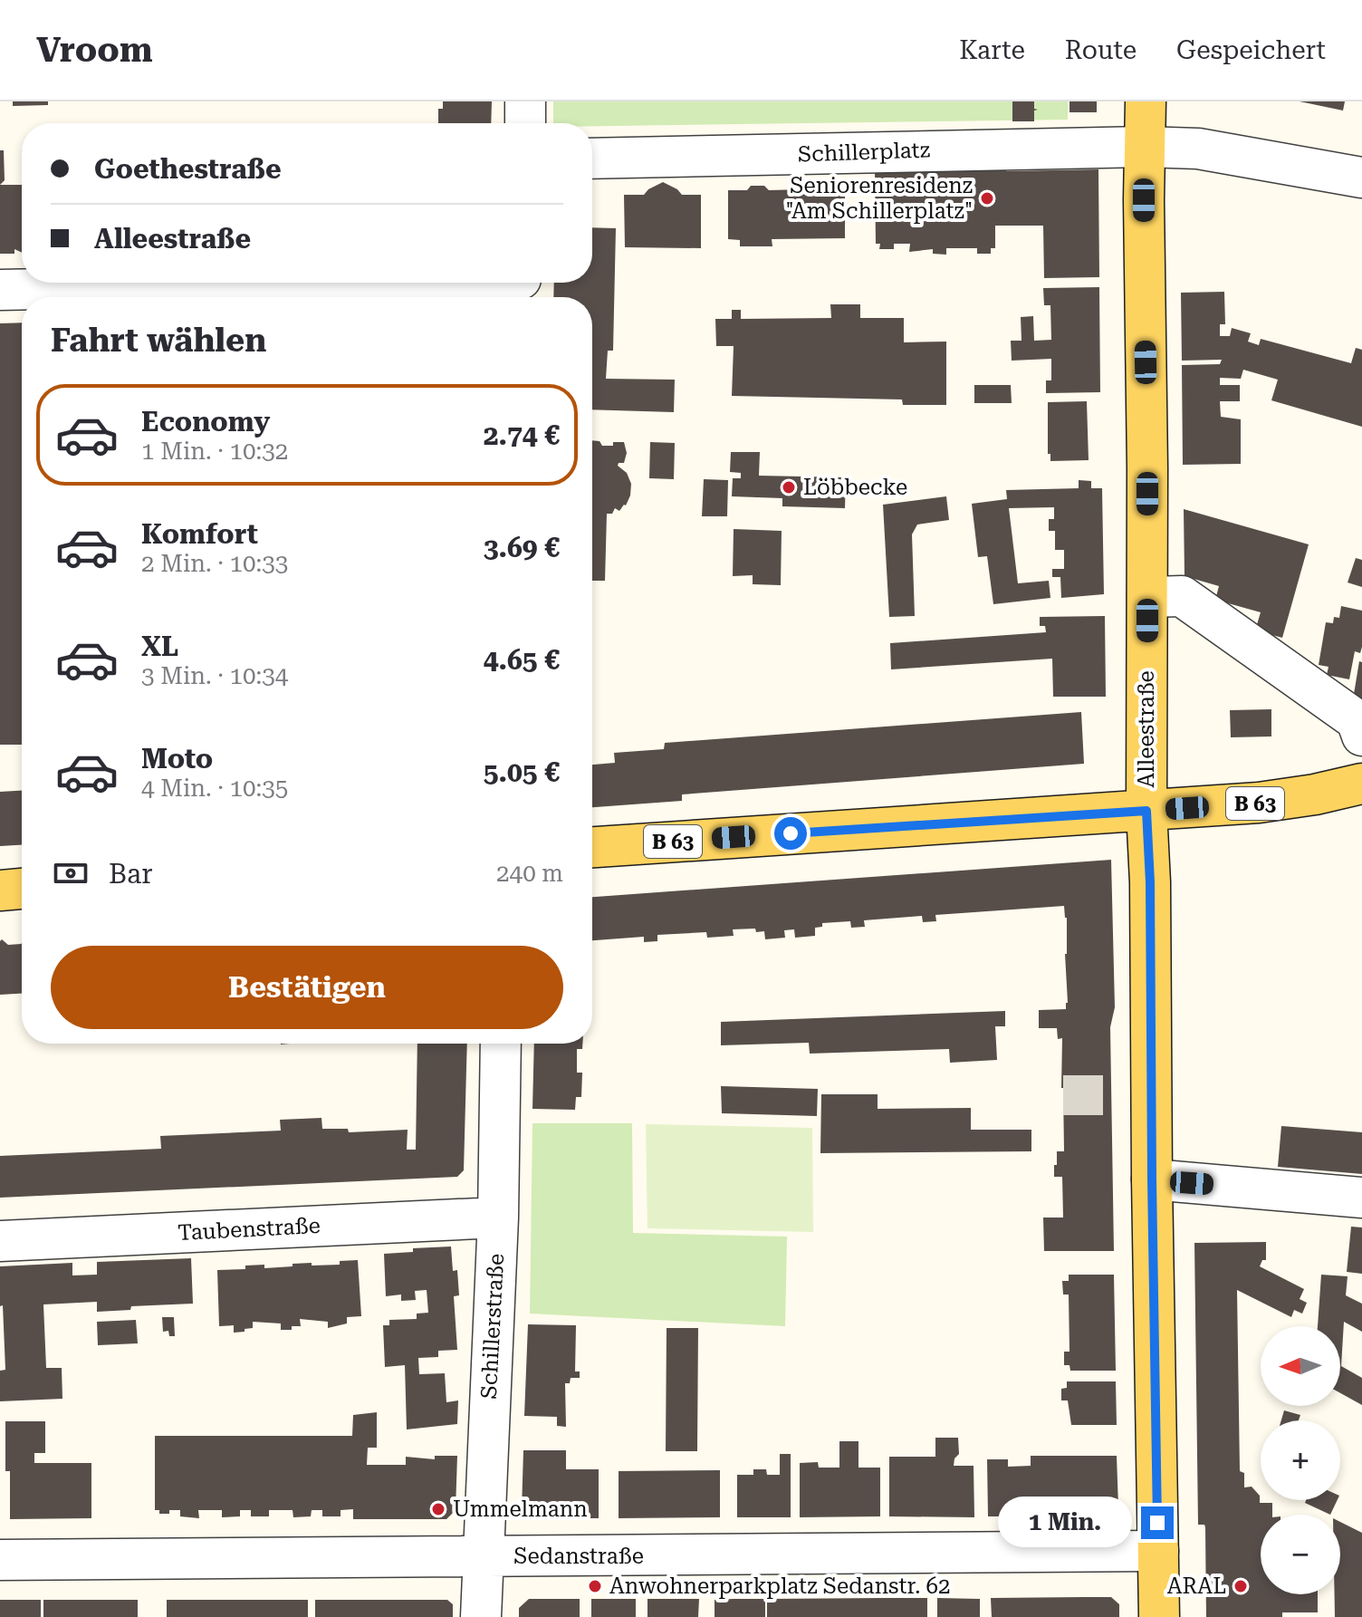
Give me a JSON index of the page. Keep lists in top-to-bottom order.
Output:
{
  "streets": {
    "main road": ["Alleestraße", "B 63"],
    "street": [
      "Schillerplatz",
      "Taubenstraße",
      "Schillerstraße",
      "Sedanstraße"
    ]
  },
  "crossings": [
    ["Schillerplatz", "Alleestraße"],
    ["Alleestraße", "B 63"],
    ["Alleestraße", "Sedanstraße"],
    ["Taubenstraße", "Schillerstraße"],
    ["Schillerstraße", "Sedanstraße"]
  ],
  "places": [
    "Seniorenresidenz \"Am Schillerplatz\"",
    "Löbbecke",
    "Ummelmann",
    "Anwohnerparkplatz Sedanstr. 62",
    "ARAL"
  ],
  "north": "left",
  "page": {
    "header": "Vroom",
    "nav": ["Karte", "Route", "Gespeichert"],
    "banner": ["Goethestraße", "Alleestraße"],
    "heading": "Fahrt wählen",
    "list": [
      {
        "name": "Economy",
        "note": "1 Min. · 10:32",
        "value": "2.74 €"
      },
      {
        "name": "Komfort",
        "note": "2 Min. · 10:33",
        "value": "3.69 €"
      },
      {
        "name": "XL",
        "note": "3 Min. · 10:34",
        "value": "4.65 €"
      },
      {
        "name": "Moto",
        "note": "4 Min. · 10:35",
        "value": "5.05 €"
      }
    ],
    "pay": ["Bar", "240 m"],
    "buttons": "Bestätigen",
    "map_buttons": ["+", "−"],
    "bubble": "1 Min."
  }
}
